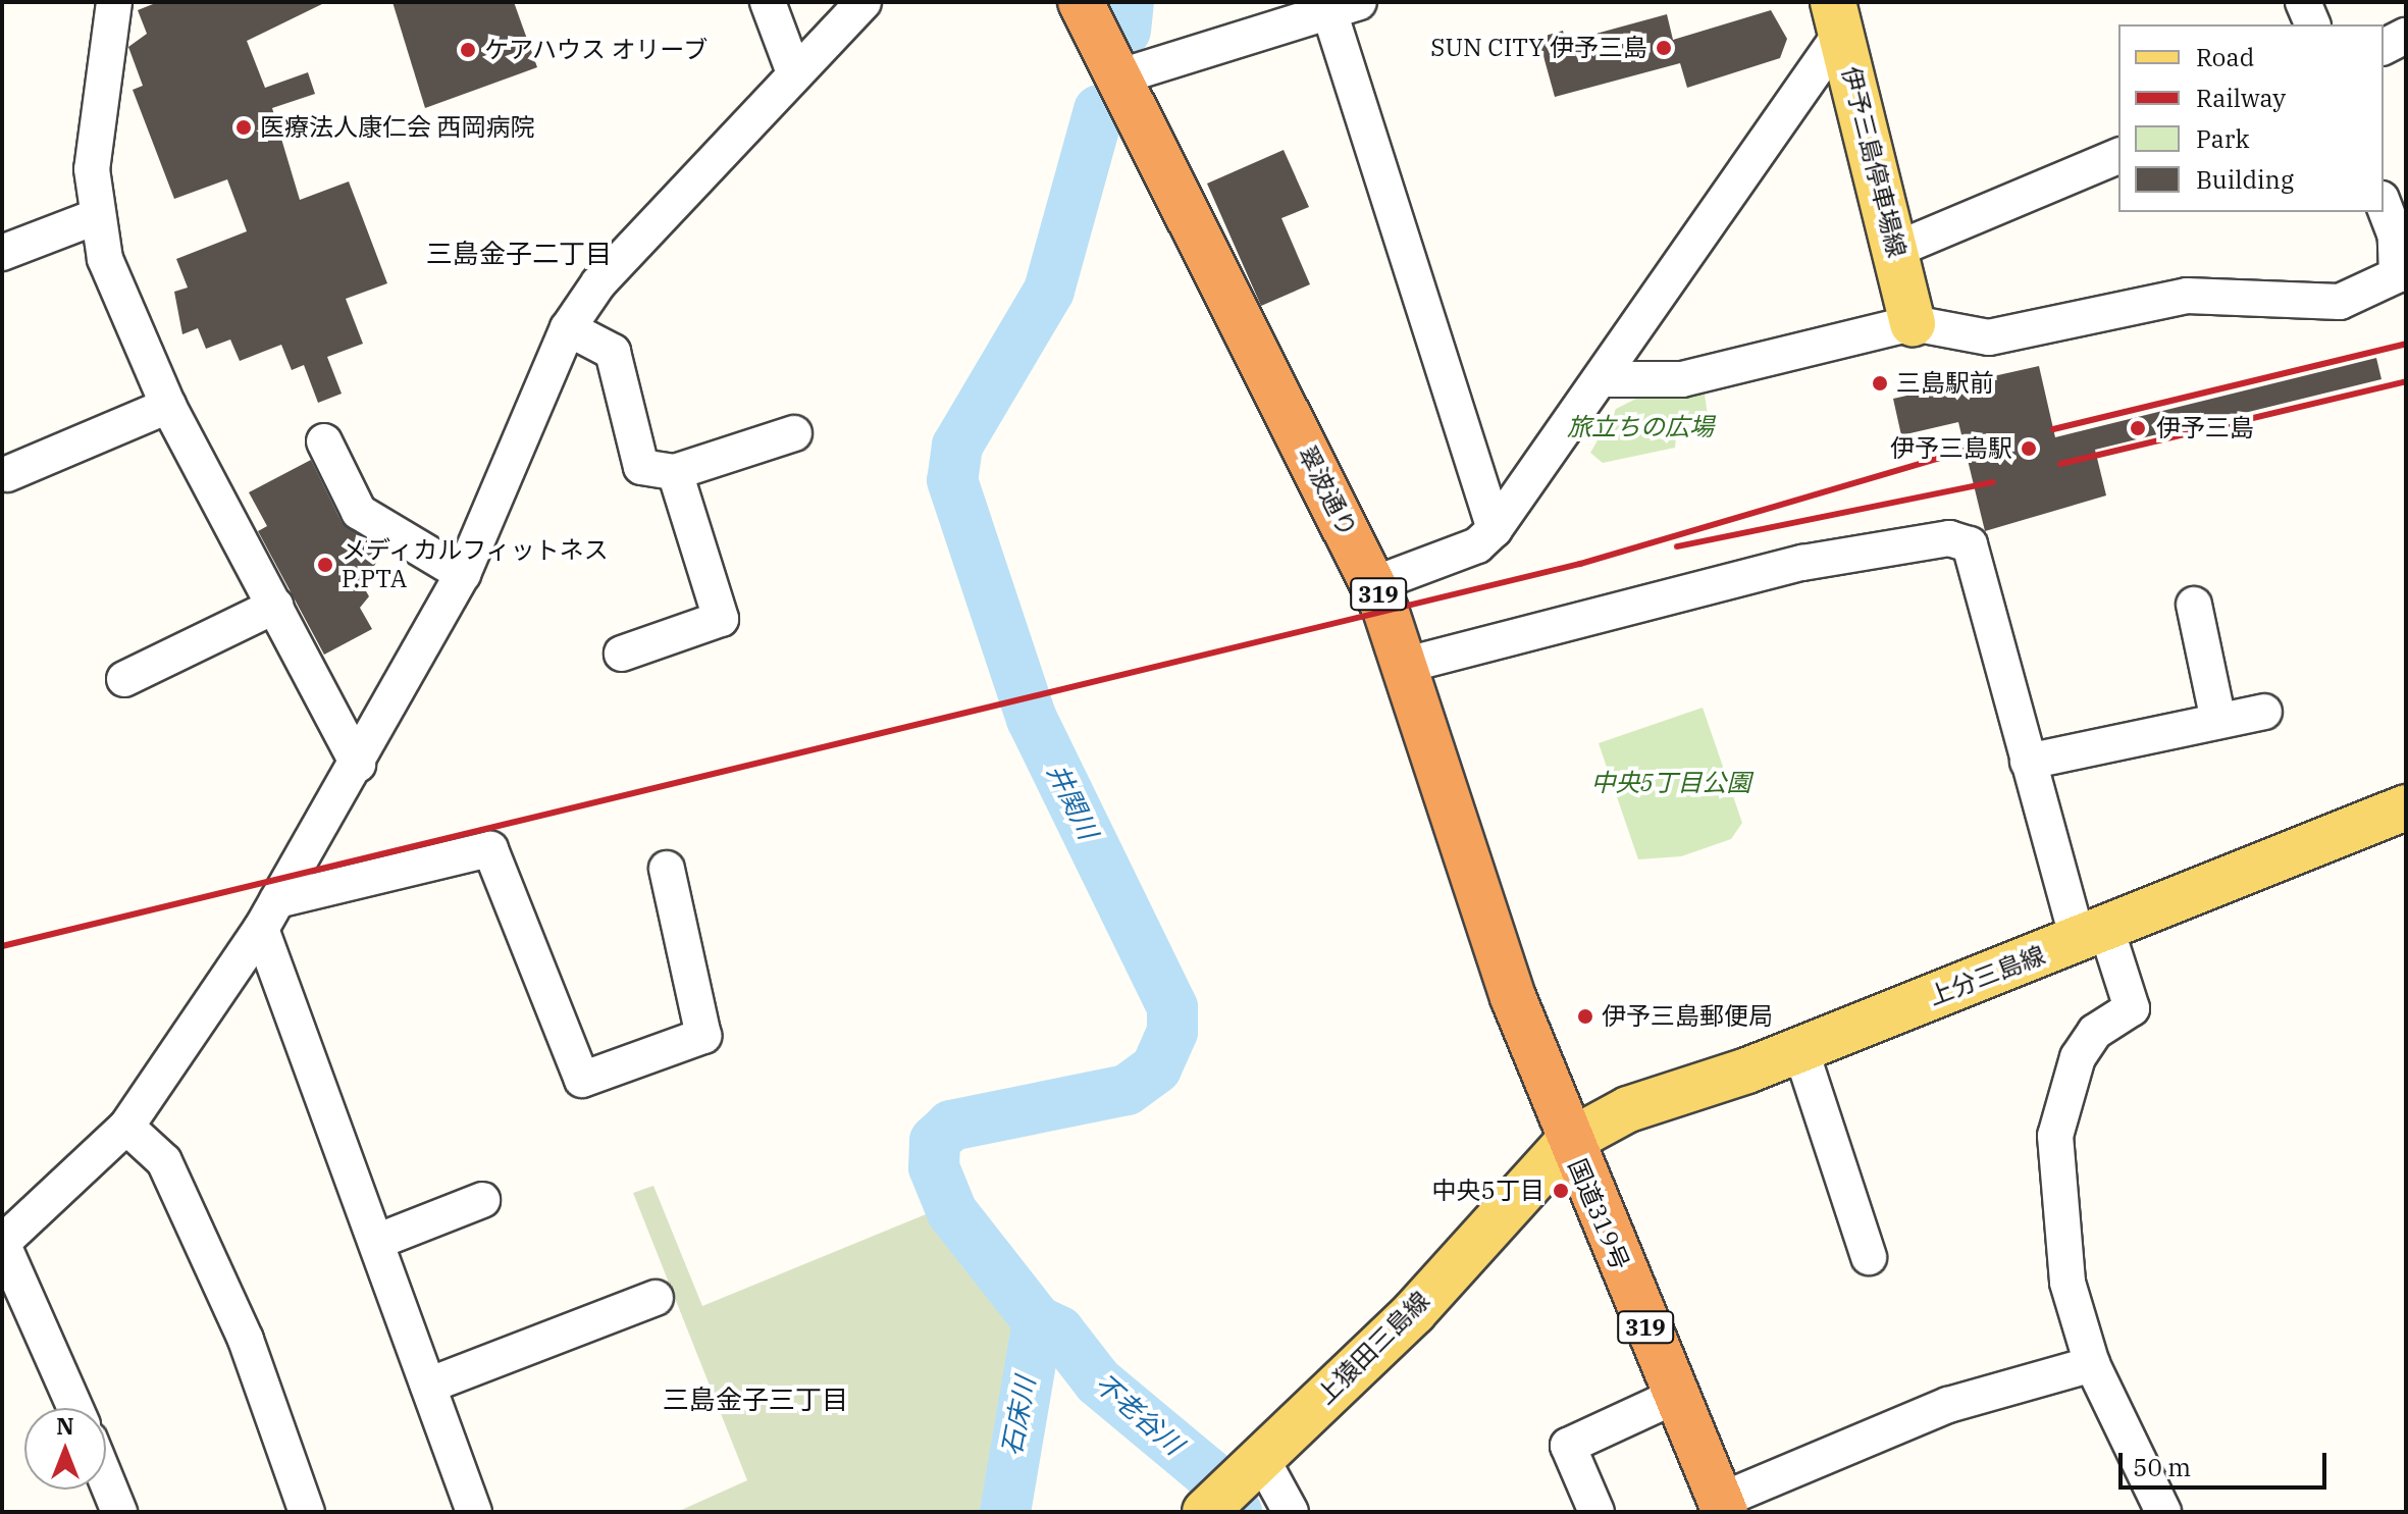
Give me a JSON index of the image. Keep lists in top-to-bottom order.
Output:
{
  "streets": {
    "highway": ["翠波通り", "319", "国道319号"],
    "main road": ["伊予三島停車場線", "上分三島線", "上猿田三島線"]
  },
  "crossings": [
    ["翠波通り", "上分三島線"],
    ["翠波通り", "国道319号"],
    ["翠波通り", "上猿田三島線"],
    ["上分三島線", "国道319号"],
    ["上分三島線", "上猿田三島線"],
    ["国道319号", "上猿田三島線"]
  ],
  "districts": ["三島金子二丁目", "三島金子三丁目"],
  "water": ["井関川", "不老谷川", "石床川"],
  "parks": ["旅立ちの広場", "中央5丁目公園"],
  "places": [
    "SUN CITY 伊予三島",
    "ケアハウス オリーブ",
    "医療法人康仁会 西岡病院",
    "三島駅前",
    "伊予三島",
    "伊予三島駅",
    "メディカルフィットネス P.PTA",
    "伊予三島郵便局",
    "中央5丁目"
  ],
  "legend": [
    "Road",
    "Railway",
    "Park",
    "Building"
  ],
  "scale_bar": "50 m",
  "north": "top"
}
